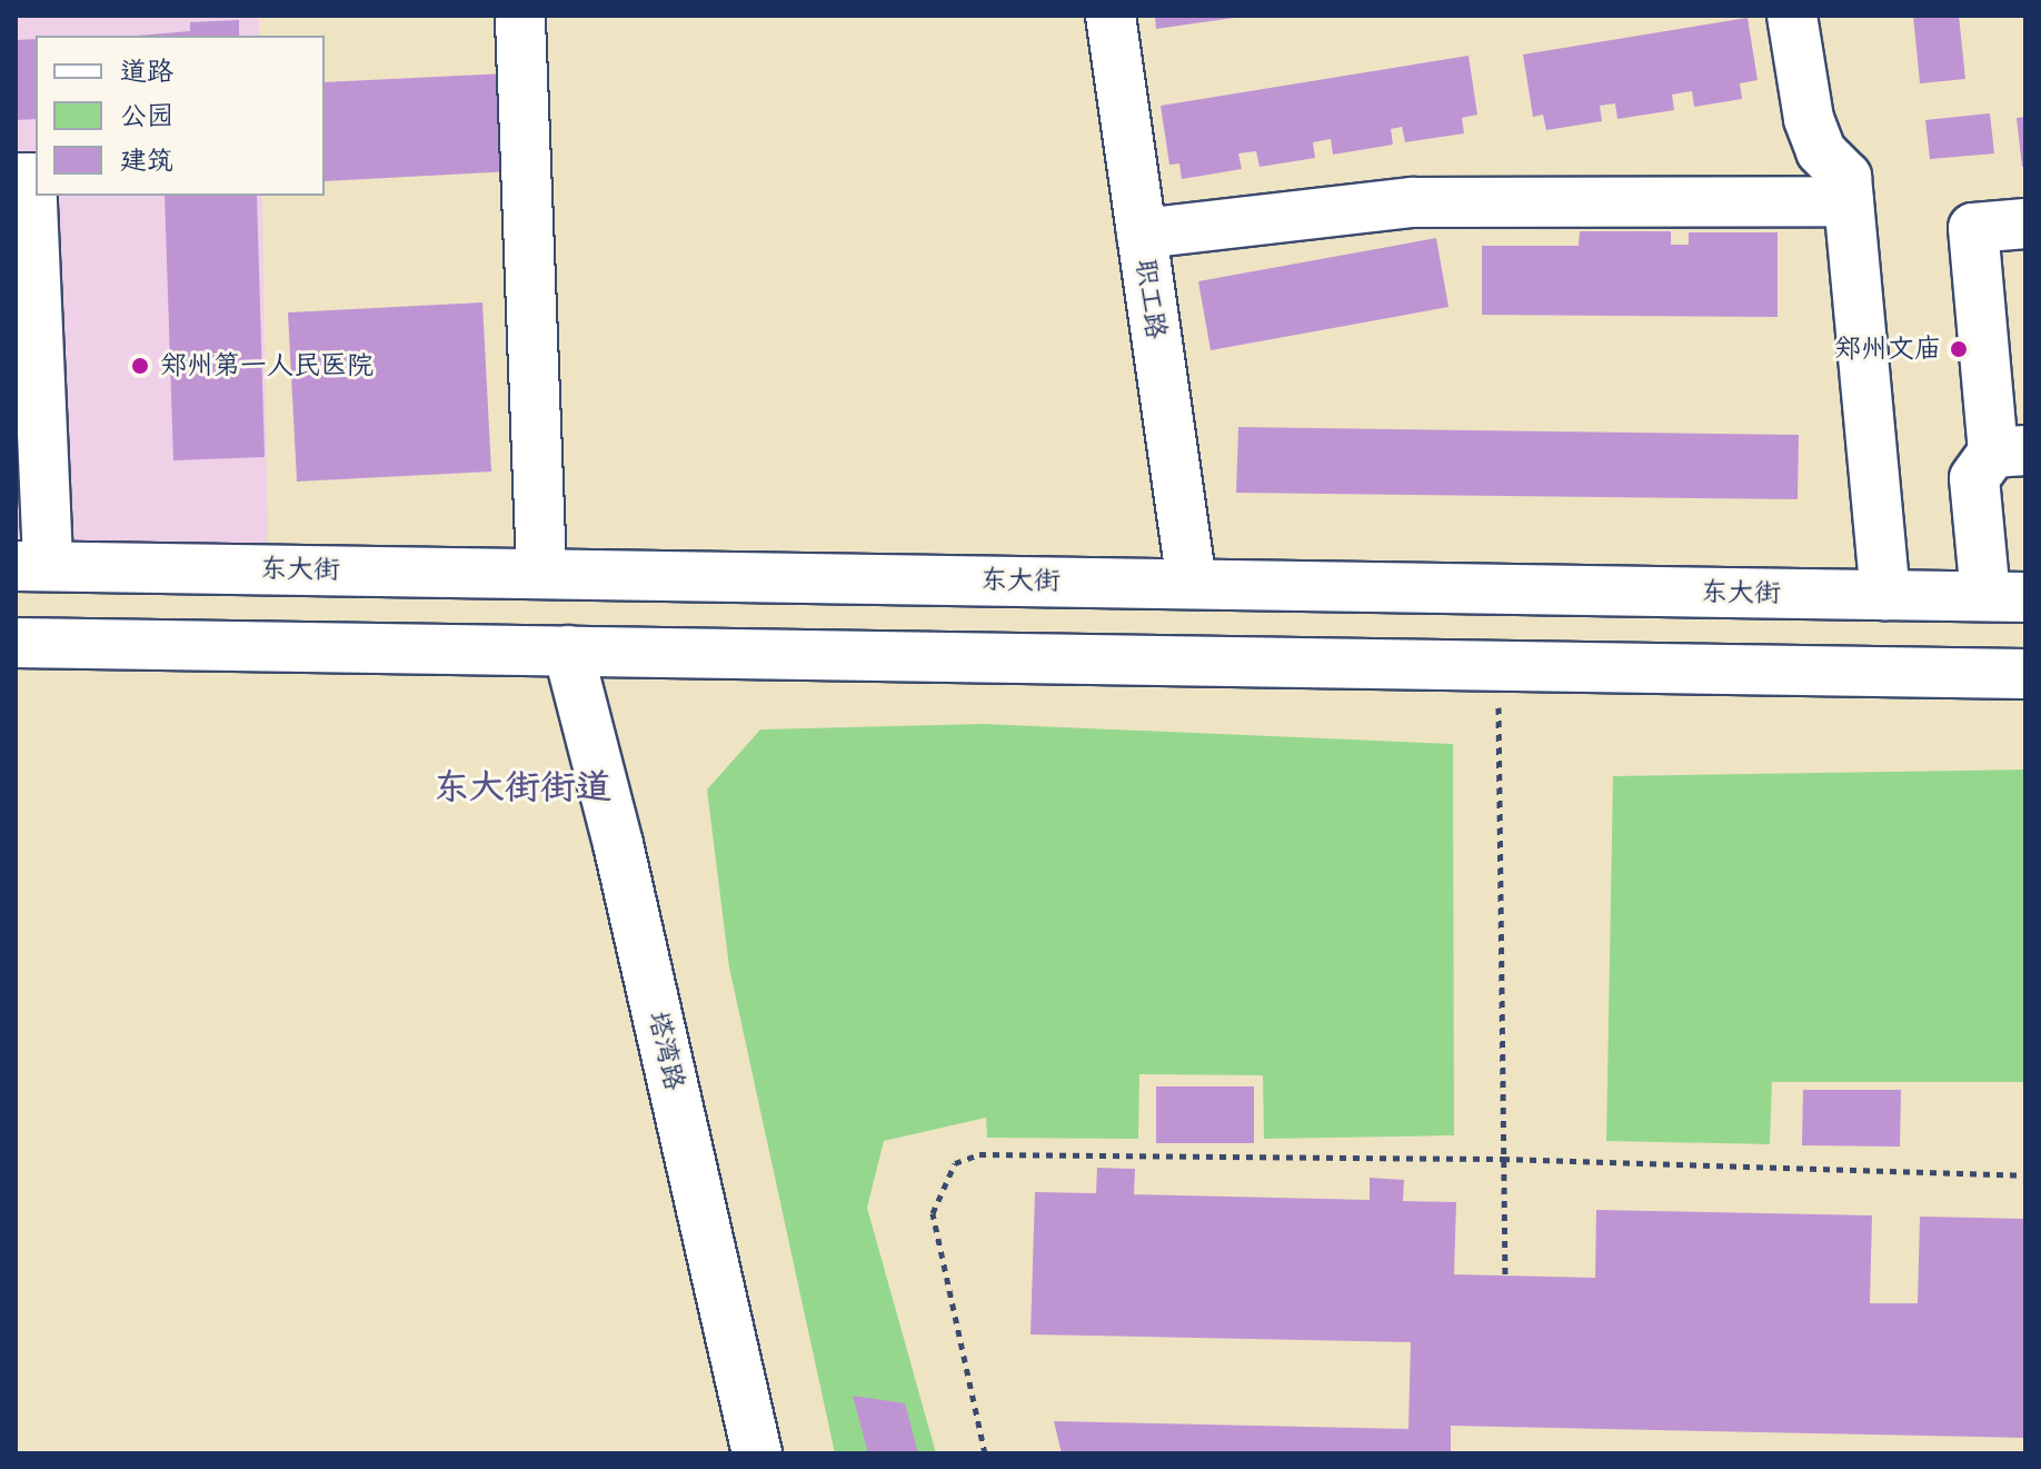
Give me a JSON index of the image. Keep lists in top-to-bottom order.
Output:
{
  "streets": {
    "main road": ["职工路", "东大街", "塔湾路"]
  },
  "crossings": [
    ["职工路", "东大街"]
  ],
  "districts": ["东大街街道"],
  "places": ["郑州文庙", "郑州第一人民医院"],
  "legend": ["道路", "公园", "建筑"]
}
